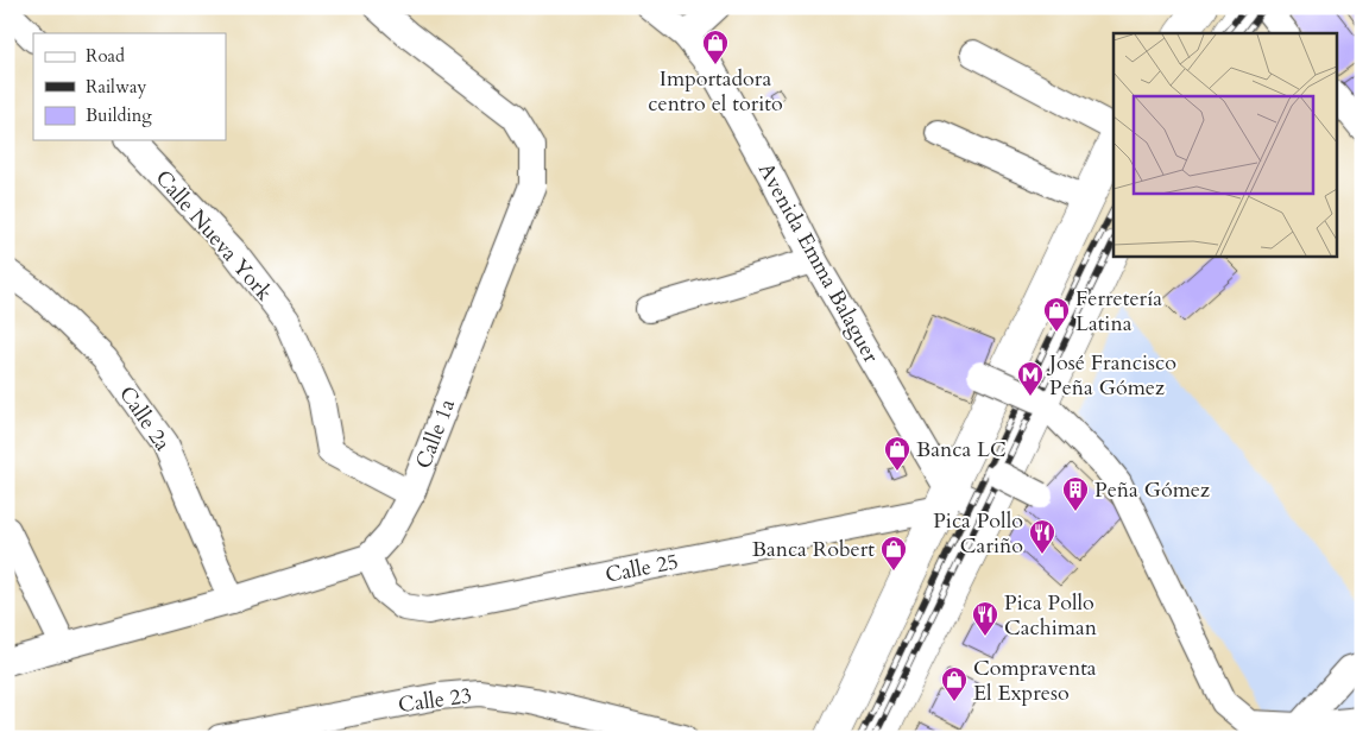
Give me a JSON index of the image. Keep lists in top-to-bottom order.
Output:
{
  "streets": {
    "street": [
      "Calle Nueva York",
      "Avenida Emma Balaguer",
      "Calle 2a",
      "Calle 1a",
      "Calle 25",
      "Calle 23"
    ]
  },
  "crossings": [
    ["Calle Nueva York", "Calle 1a"],
    ["Avenida Emma Balaguer", "Calle 25"],
    ["Calle 2a", "Calle 1a"],
    ["Calle 1a", "Calle 25"]
  ],
  "places": {
    "shop": [
      "Importadora centro el torito",
      "Ferretería Latina",
      "Banca LC",
      "Banca Robert",
      "Compraventa El Expreso"
    ],
    "metro station": ["José Francisco Peña Gómez"],
    "building": ["Peña Gómez"],
    "restaurant": ["Pica Pollo Cariño", "Pica Pollo Cachiman"]
  },
  "legend": ["Road", "Railway", "Building"]
}
